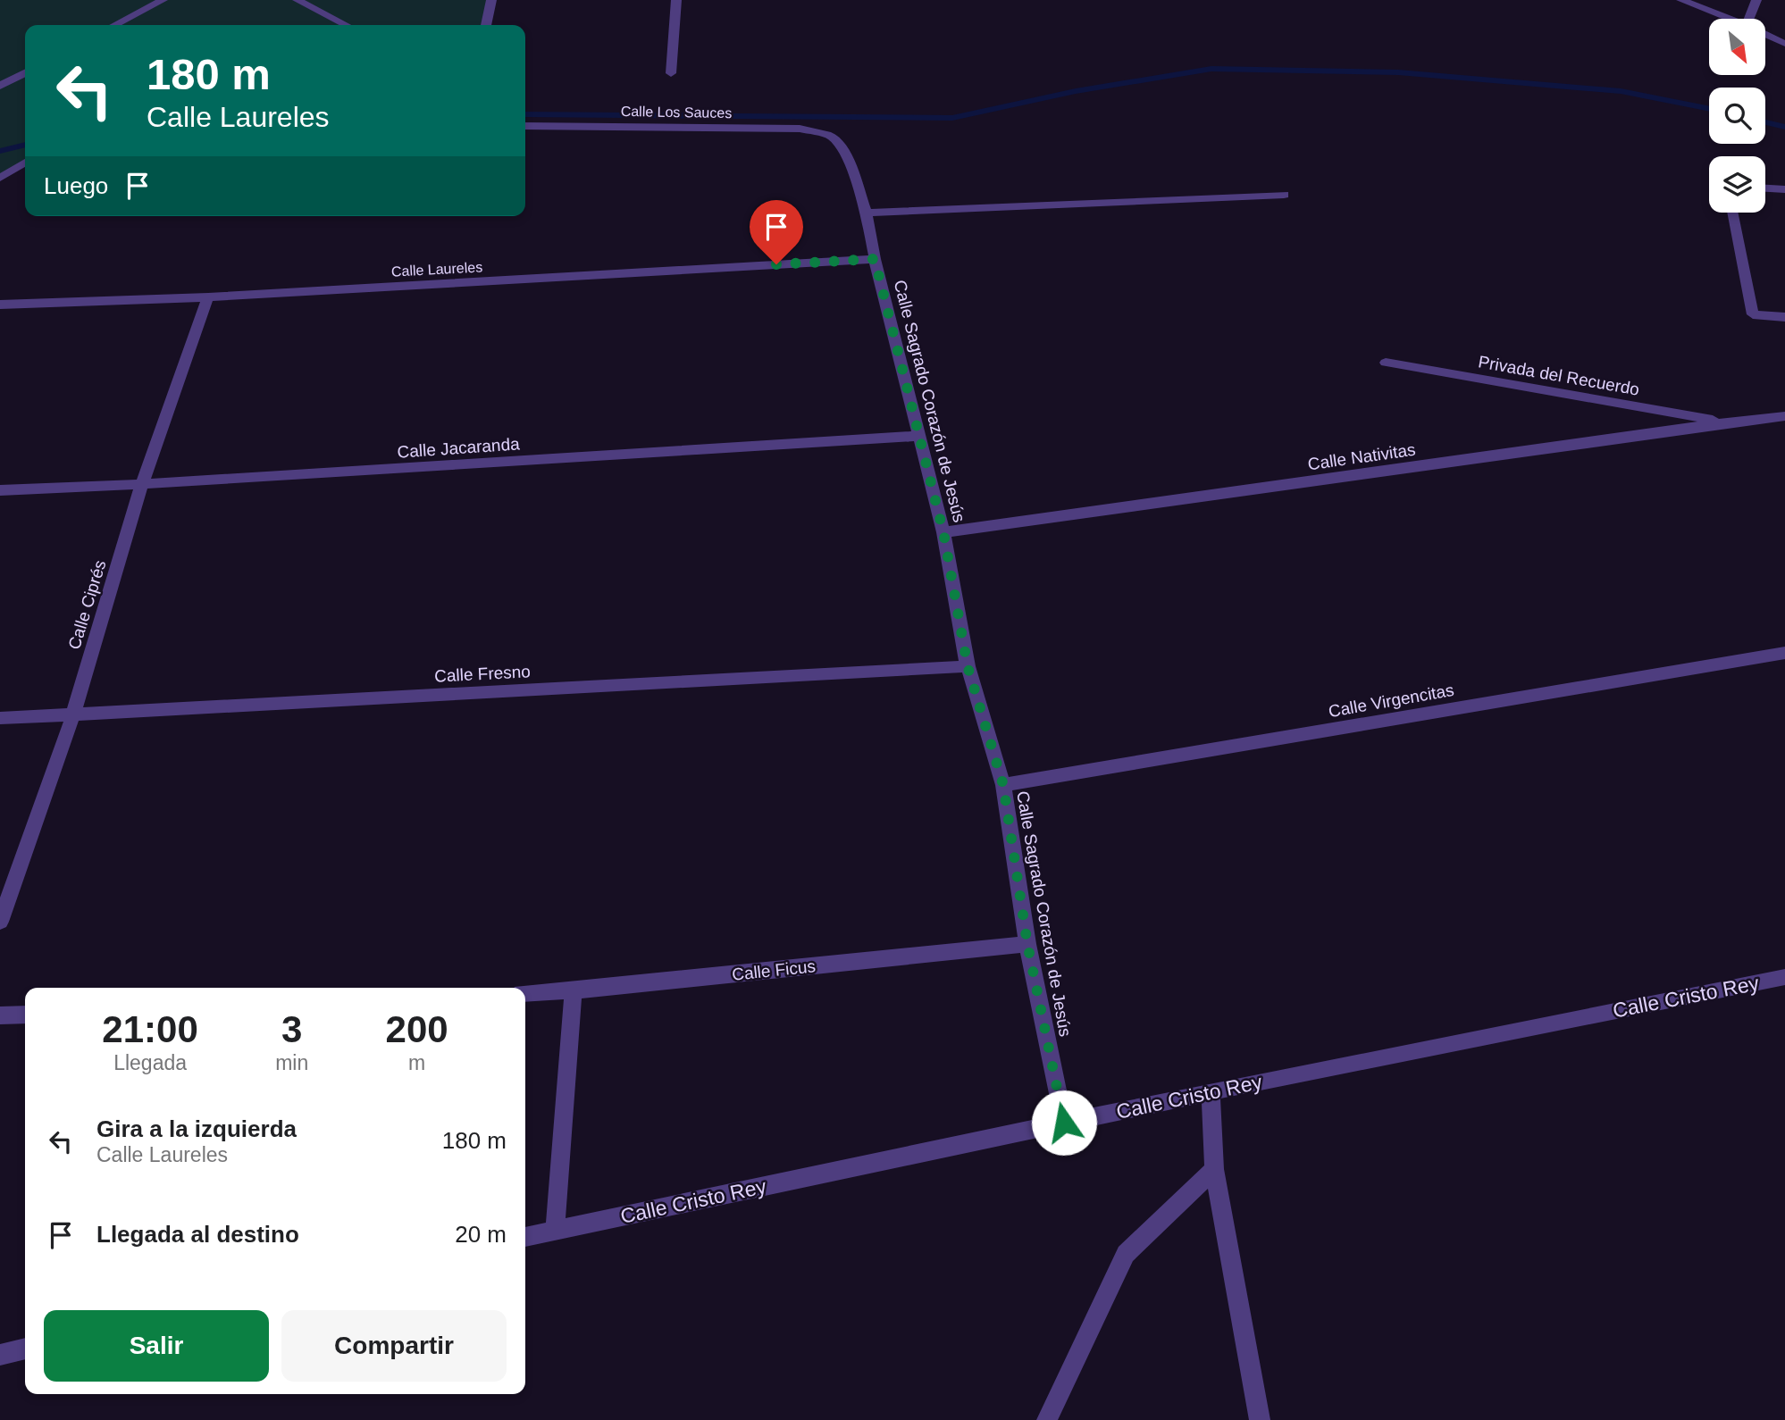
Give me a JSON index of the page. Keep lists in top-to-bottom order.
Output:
{
  "streets": {
    "street": [
      "Calle Los Sauces",
      "Calle Laureles",
      "Privada del Recuerdo",
      "Calle Sagrado Corazón de Jesús",
      "Calle Jacaranda",
      "Calle Nativitas",
      "Calle Ciprés",
      "Calle Fresno",
      "Calle Virgencitas",
      "Calle Ficus",
      "Calle Cristo Rey"
    ]
  },
  "crossings": [
    ["Calle Los Sauces", "Calle Sagrado Corazón de Jesús"],
    ["Calle Laureles", "Calle Sagrado Corazón de Jesús"],
    ["Calle Laureles", "Calle Ciprés"],
    ["Privada del Recuerdo", "Calle Nativitas"],
    ["Calle Sagrado Corazón de Jesús", "Calle Jacaranda"],
    ["Calle Sagrado Corazón de Jesús", "Calle Nativitas"],
    ["Calle Sagrado Corazón de Jesús", "Calle Fresno"],
    ["Calle Sagrado Corazón de Jesús", "Calle Virgencitas"],
    ["Calle Sagrado Corazón de Jesús", "Calle Ficus"],
    ["Calle Sagrado Corazón de Jesús", "Calle Cristo Rey"],
    ["Calle Jacaranda", "Calle Ciprés"],
    ["Calle Ciprés", "Calle Fresno"]
  ],
  "north": "bottom right",
  "page": {
    "turn": ["180 m", "Calle Laureles"],
    "then": "Luego",
    "eta": [
      "21:00",
      "Llegada",
      "3",
      "min",
      "200",
      "m"
    ],
    "list": [
      {
        "name": "Gira a la izquierda",
        "note": "Calle Laureles",
        "value": "180 m"
      },
      {
        "name": "Llegada al destino",
        "value": "20 m"
      }
    ],
    "buttons": ["Salir", "Compartir"]
  }
}
